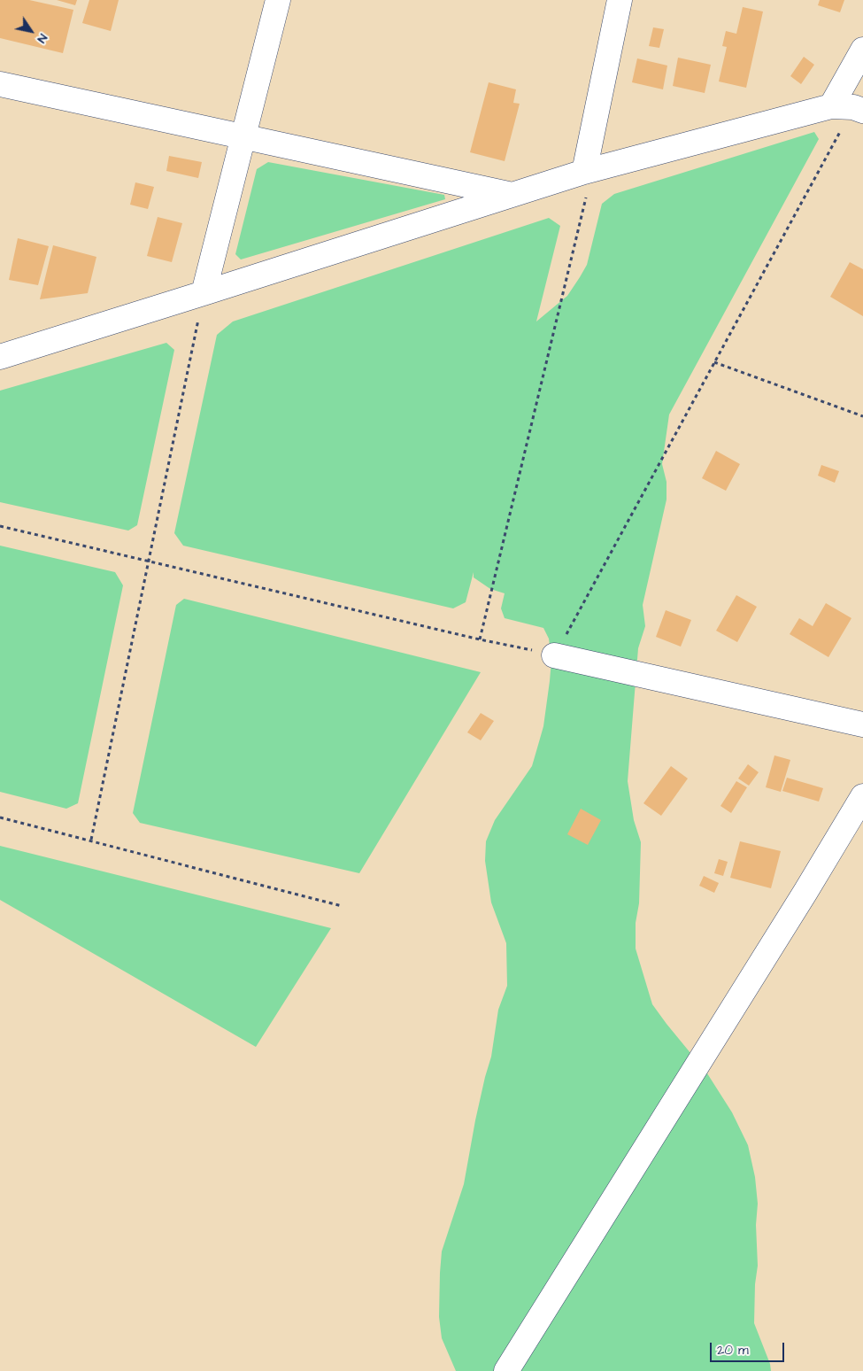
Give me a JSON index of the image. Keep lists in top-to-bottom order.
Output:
{
  "scale_bar": "20 m",
  "north": "bottom right"
}
